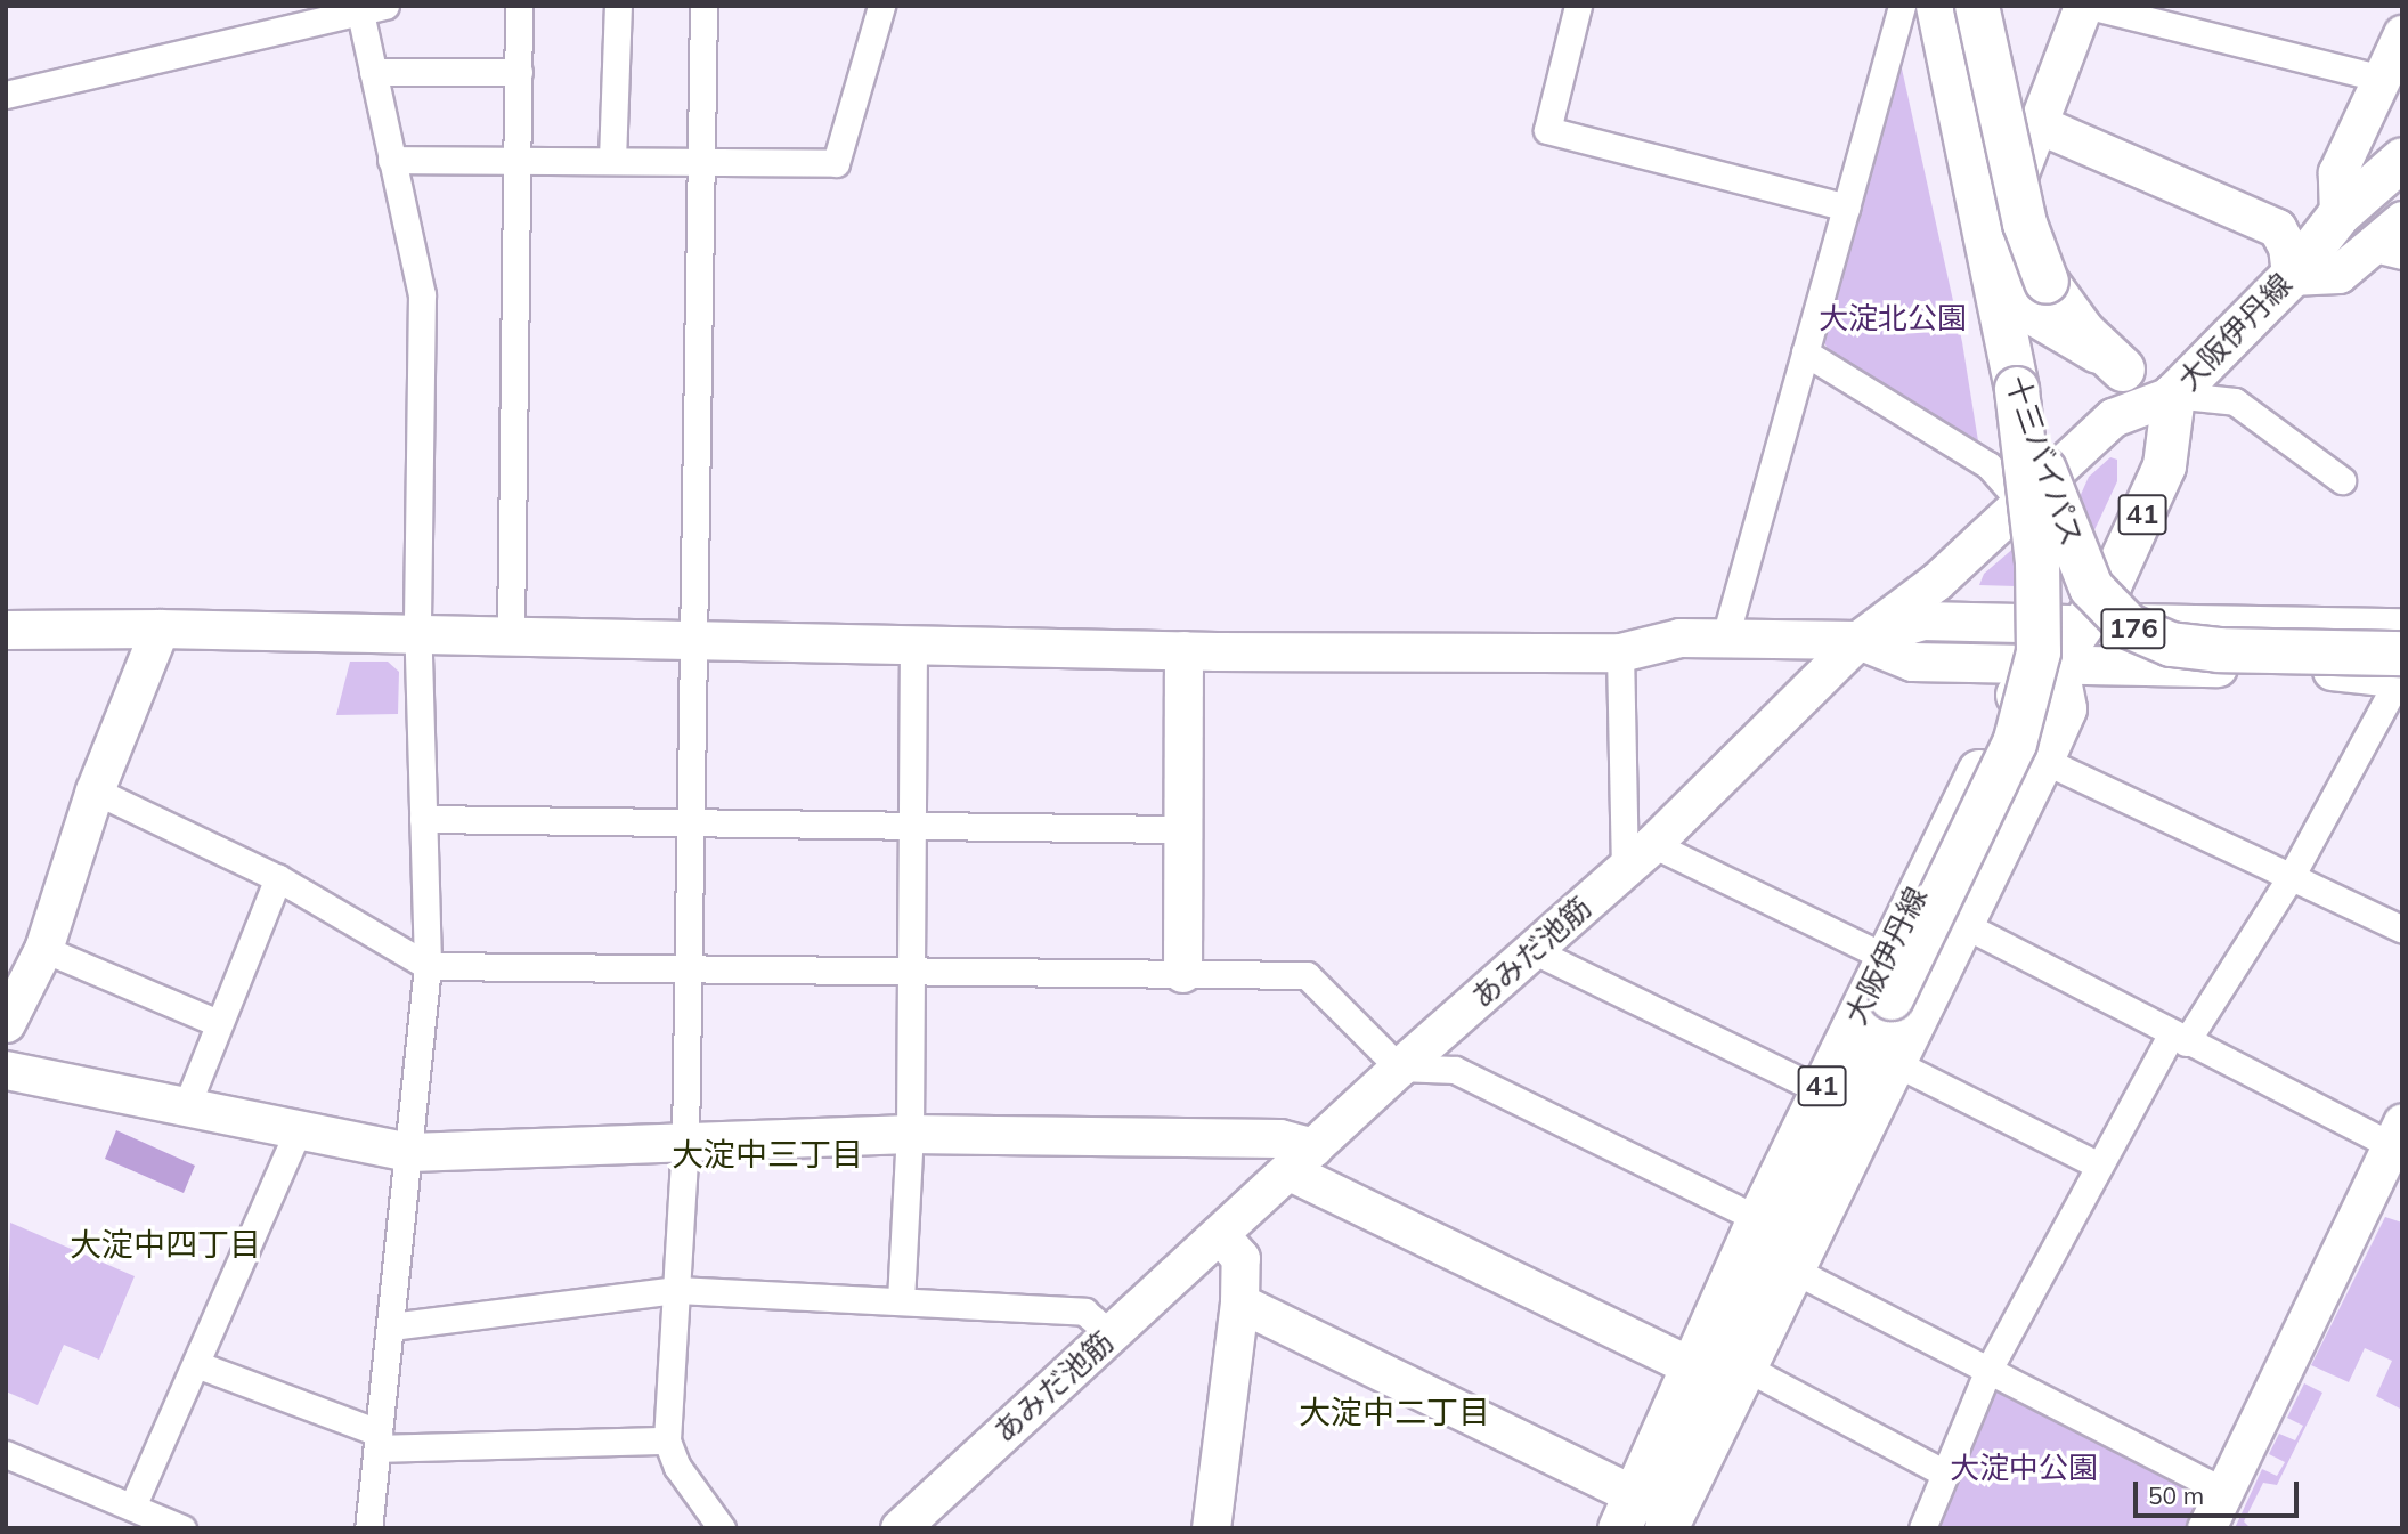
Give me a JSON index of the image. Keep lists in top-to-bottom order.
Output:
{
  "streets": {
    "highway": ["十三バイパス", "176"],
    "main road": ["大阪伊丹線", "41"],
    "street": ["あみだ池筋"]
  },
  "crossings": [
    ["大阪伊丹線", "あみだ池筋"]
  ],
  "districts": ["大淀中三丁目", "大淀中四丁目", "大淀中二丁目"],
  "parks": ["大淀北公園", "大淀中公園"],
  "scale_bar": "50 m"
}
